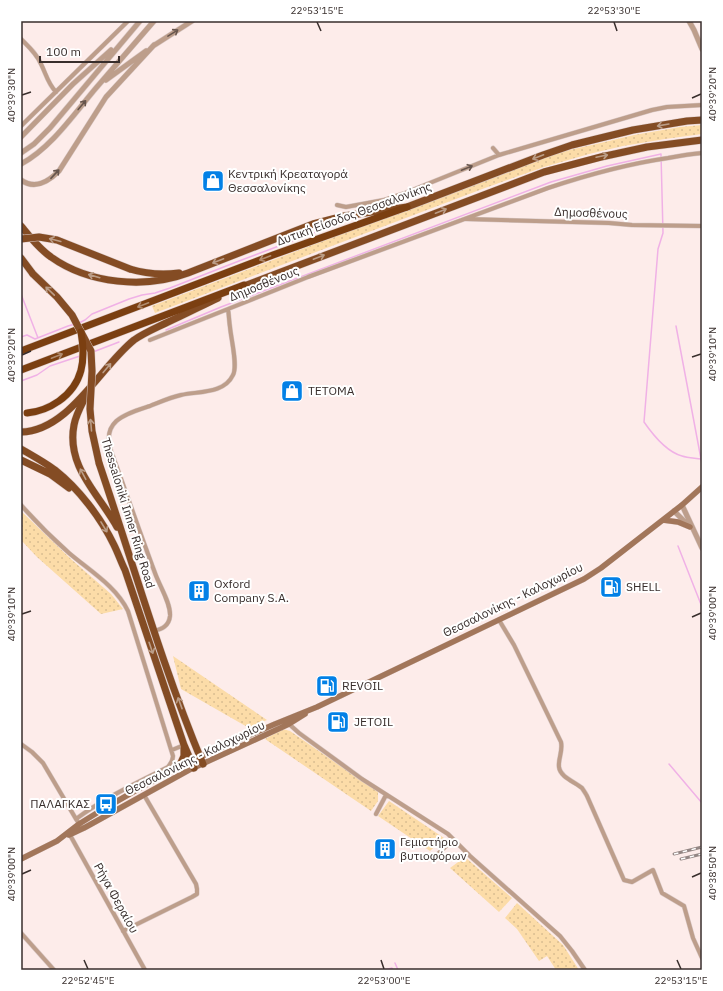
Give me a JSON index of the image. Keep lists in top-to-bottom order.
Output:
{
  "streets": {
    "highway": ["Δυτική Είσοδος Θεσσαλονίκης", "Thessaloniki Inner Ring Road"],
    "main road": ["Θεσσαλονίκης - Καλοχωρίου"],
    "street": ["Δημοσθένους", "Ρήγα Φεραίου"]
  },
  "crossings": [
    ["Δημοσθένους", "Thessaloniki Inner Ring Road"],
    ["Thessaloniki Inner Ring Road", "Θεσσαλονίκης - Καλοχωρίου"],
    ["Θεσσαλονίκης - Καλοχωρίου", "Ρήγα Φεραίου"]
  ],
  "places": {
    "shop": ["Κεντρική Κρεαταγορά Θεσσαλονίκης", "TETOMA"],
    "fuel station": ["SHELL", "REVOIL", "JETOIL"],
    "building": ["Oxford Company S.A.", "Γεμιστήριο βυτιοφόρων"],
    "bus stop": ["ΠΑΛΑΓΚΑΣ"]
  },
  "scale_bar": "100 m",
  "coordinates": [
    "22°53'15\"E",
    "22°53'30\"E",
    "40°39'20\"N",
    "40°39'30\"N",
    "40°39'10\"N",
    "40°39'00\"N",
    "40°38'50\"N",
    "22°52'45\"E",
    "22°53'00\"E"
  ]
}
